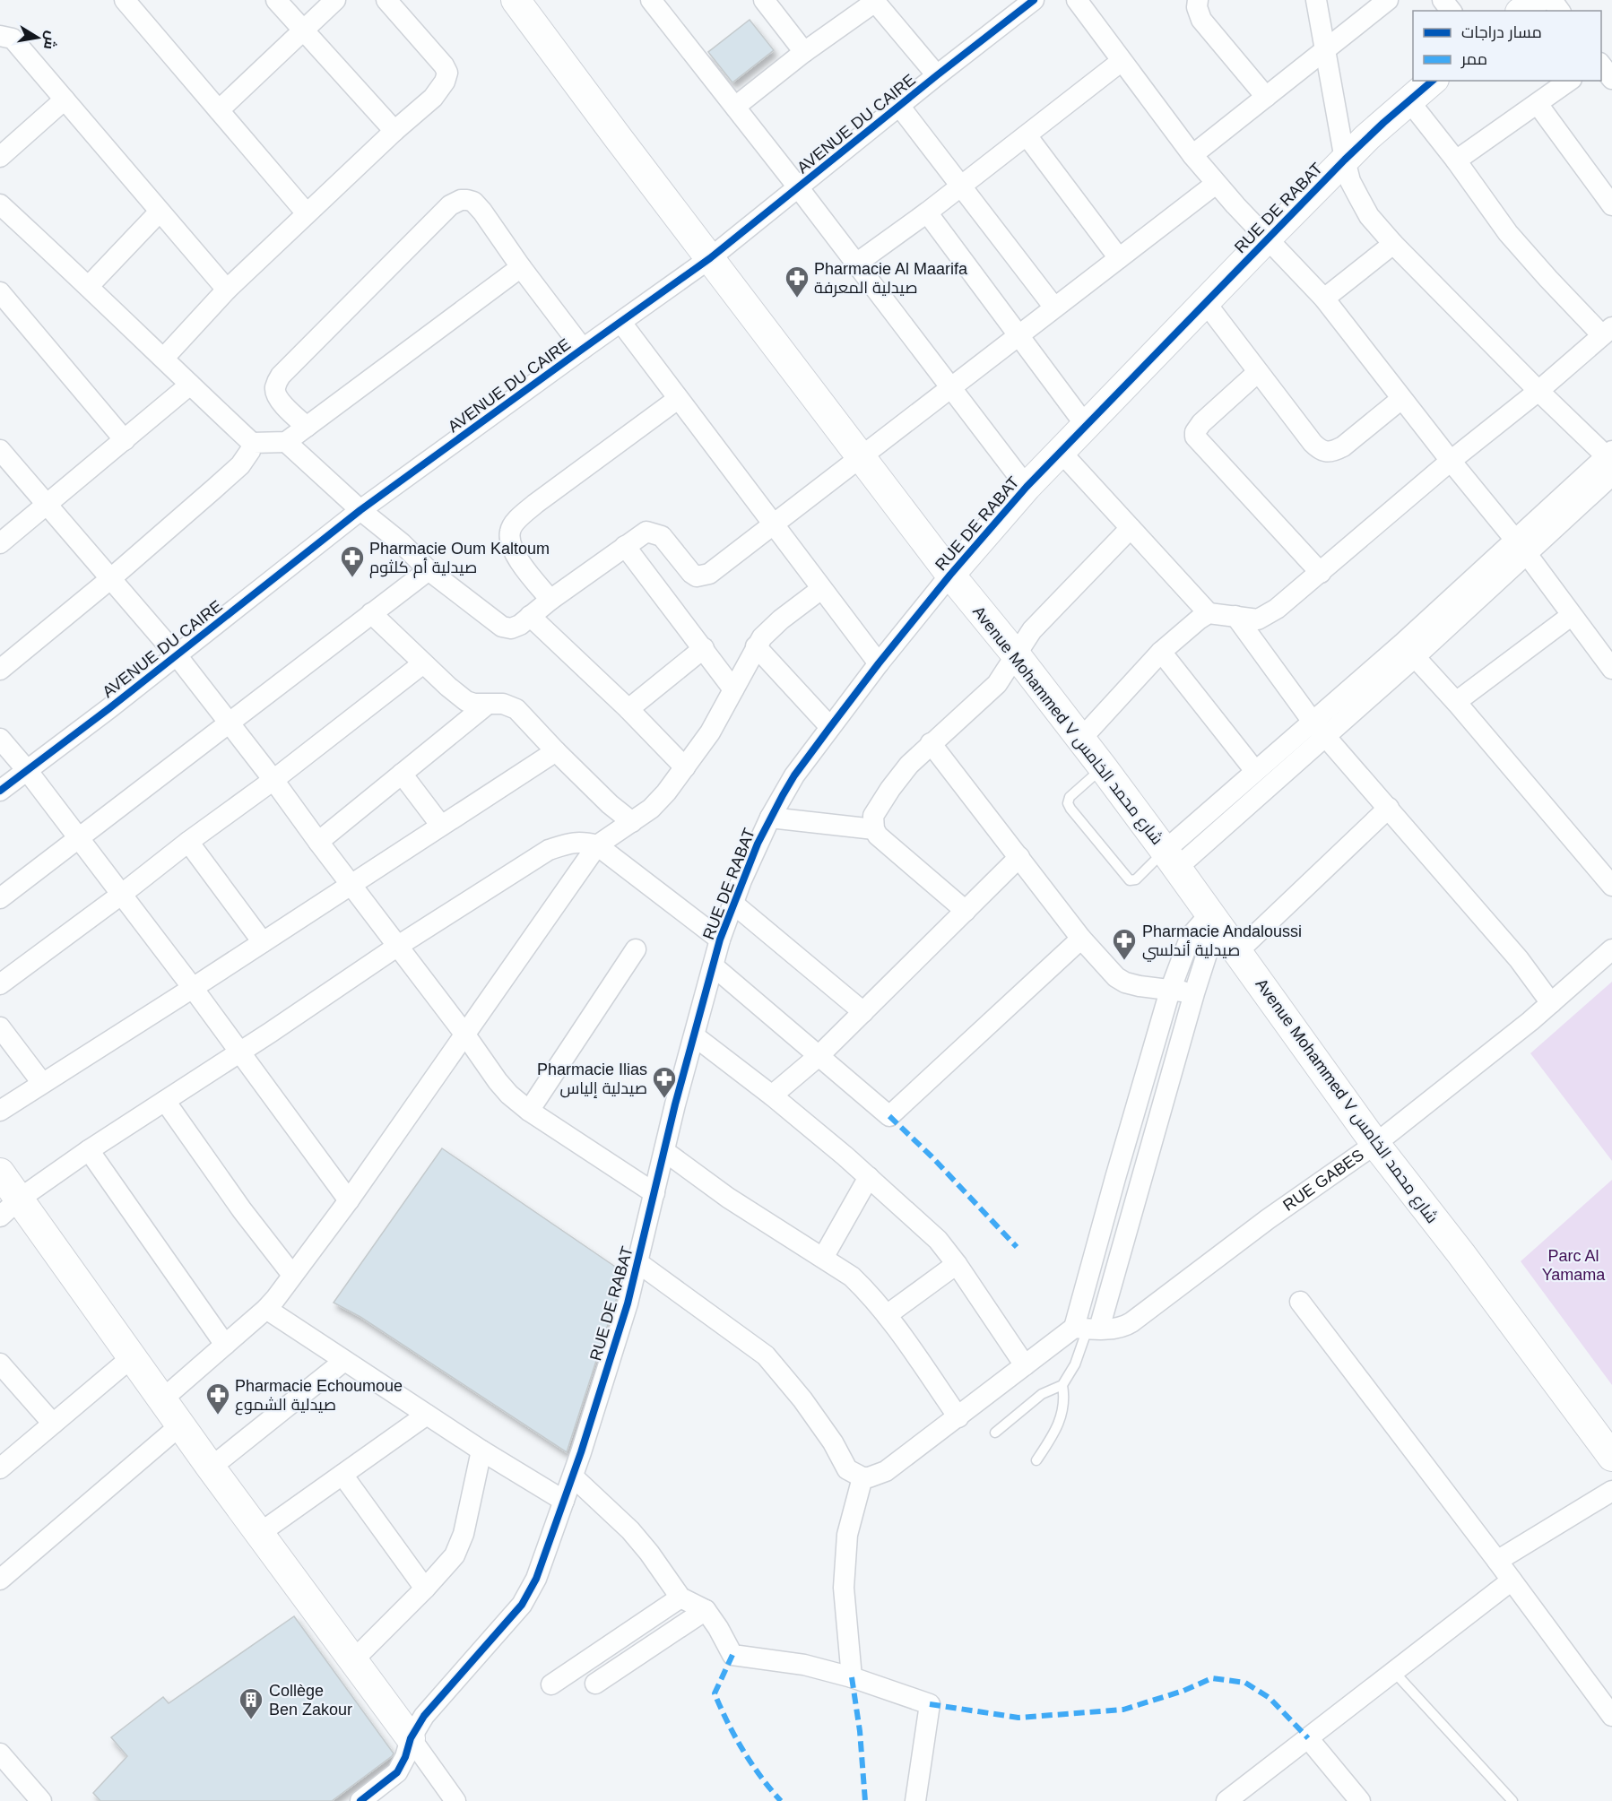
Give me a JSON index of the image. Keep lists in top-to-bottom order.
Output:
{
  "streets": {
    "main road": ["RUE DE RABAT", "Avenue Mohammed V شارع محمد الخامس"],
    "street": ["AVENUE DU CAIRE", "RUE GABES"]
  },
  "crossings": [
    ["AVENUE DU CAIRE", "Avenue Mohammed V شارع محمد الخامس"],
    ["RUE DE RABAT", "Avenue Mohammed V شارع محمد الخامس"],
    ["Avenue Mohammed V شارع محمد الخامس", "RUE GABES"]
  ],
  "parks": ["Parc Al Yamama"],
  "places": {
    "pharmacy": [
      "Pharmacie Al Maarifa صيدلية المعرفة",
      "Pharmacie Oum Kaltoum صيدلية أم كلثوم",
      "Pharmacie Andaloussi صيدلية أندلسي",
      "Pharmacie Ilias صيدلية إلياس",
      "Pharmacie Echoumoue صيدلية الشموع"
    ],
    "building": ["Collège Ben Zakour"]
  },
  "legend": ["مسار دراجات", "ممر"],
  "north": "right"
}
